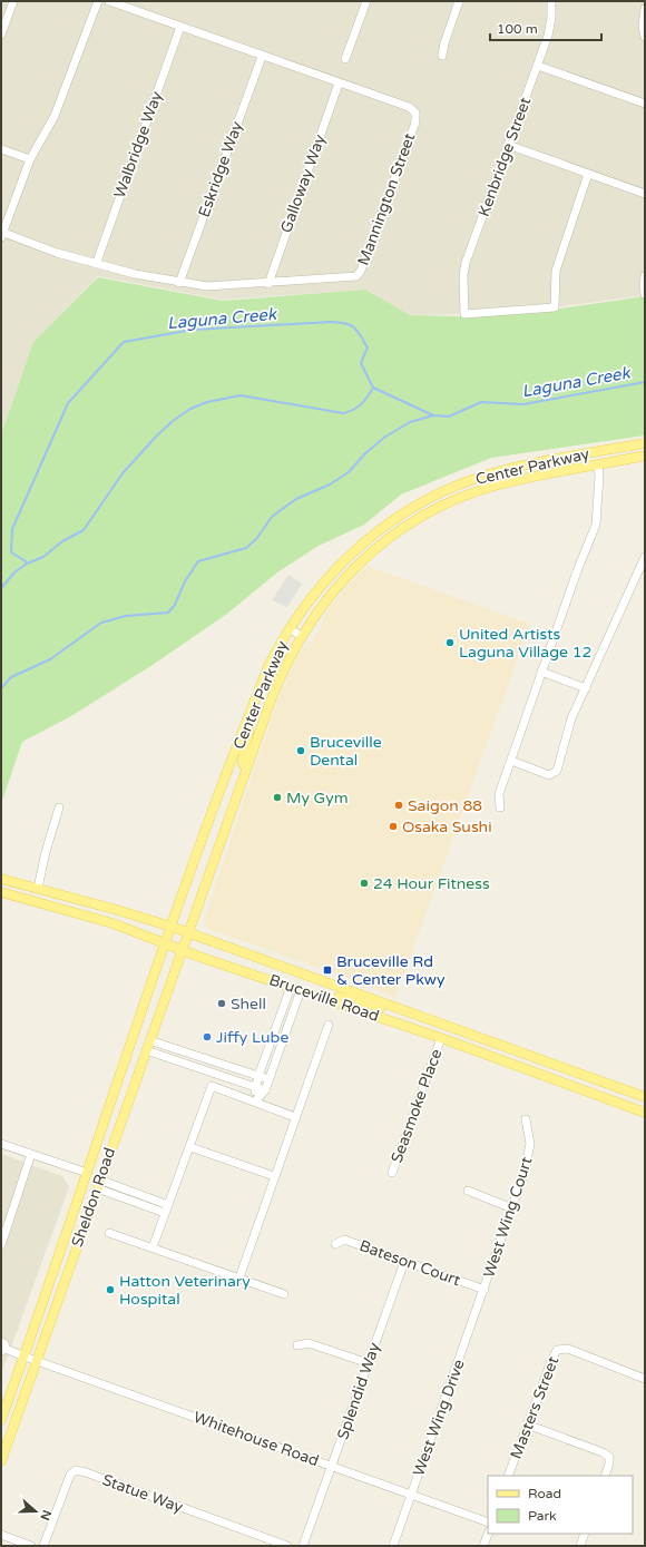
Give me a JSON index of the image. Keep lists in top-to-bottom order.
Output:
{
  "streets": {
    "main road": ["Center Parkway", "Bruceville Road", "Sheldon Road"],
    "street": [
      "Walbridge Way",
      "Kenbridge Street",
      "Eskridge Way",
      "Galloway Way",
      "Mannington Street",
      "Seasmoke Place",
      "West Wing Court",
      "Bateson Court",
      "Splendid Way",
      "Masters Street",
      "West Wing Drive",
      "Whitehouse Road",
      "Statue Way"
    ]
  },
  "crossings": [
    ["Walbridge Way", "Mannington Street"],
    ["Eskridge Way", "Mannington Street"],
    ["Galloway Way", "Mannington Street"],
    ["Center Parkway", "Bruceville Road"],
    ["Center Parkway", "Sheldon Road"],
    ["Bruceville Road", "Seasmoke Place"],
    ["Bruceville Road", "Sheldon Road"],
    ["Sheldon Road", "Whitehouse Road"],
    ["West Wing Court", "Bateson Court"],
    ["West Wing Court", "West Wing Drive"],
    ["Bateson Court", "Splendid Way"],
    ["Bateson Court", "West Wing Drive"],
    ["Splendid Way", "Whitehouse Road"],
    ["West Wing Drive", "Whitehouse Road"]
  ],
  "water": ["Laguna Creek"],
  "places": {
    "other": [
      "United Artists Laguna Village 12",
      "Bruceville Dental",
      "My Gym",
      "Saigon 88",
      "Osaka Sushi",
      "24 Hour Fitness",
      "Shell",
      "Jiffy Lube",
      "Hatton Veterinary Hospital"
    ],
    "transit": ["Bruceville Rd & Center Pkwy"]
  },
  "legend": ["Road", "Park"],
  "scale_bar": "100 m",
  "north": "right"
}
